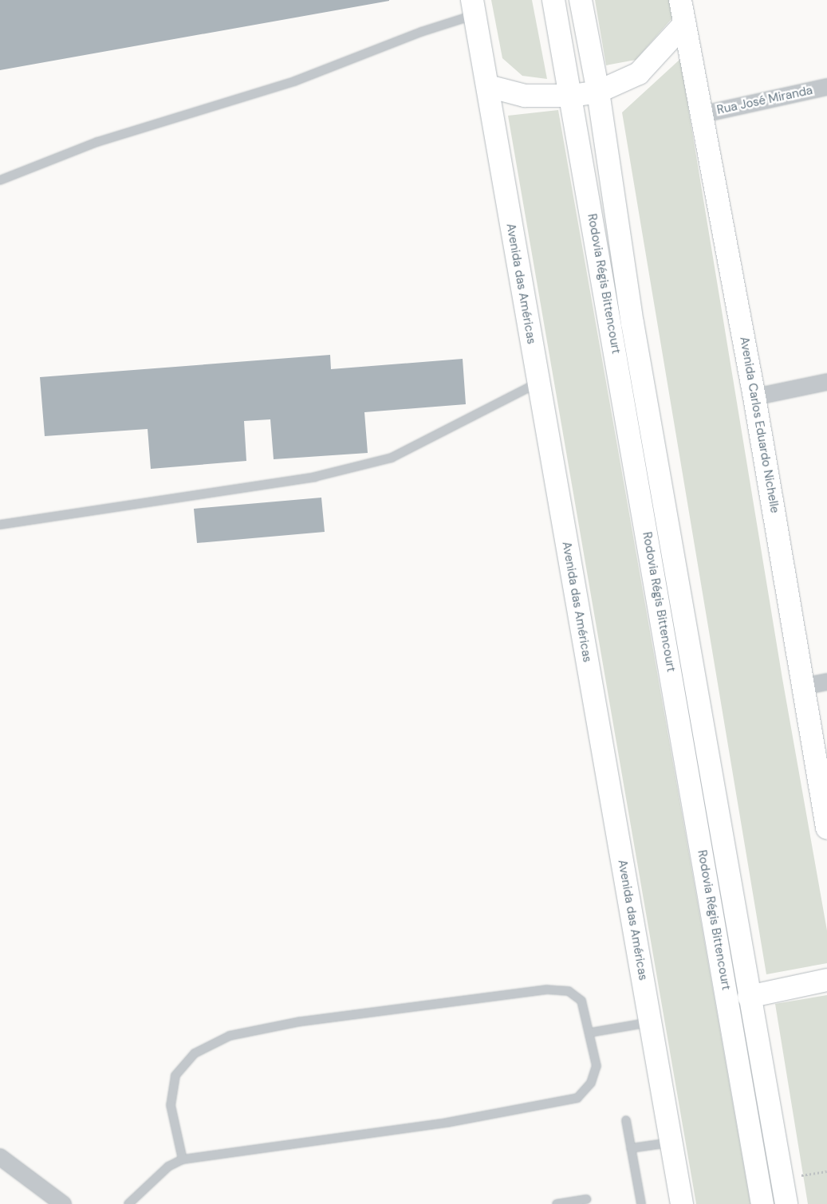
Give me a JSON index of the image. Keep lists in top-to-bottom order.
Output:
{
  "streets": {
    "main road": ["Avenida das Américas", "Rodovia Régis Bittencourt", "Avenida Carlos Eduardo Nichelle"],
    "street": ["Rua José Miranda"]
  },
  "crossings": [
    ["Rua José Miranda", "Avenida Carlos Eduardo Nichelle"]
  ]
}
